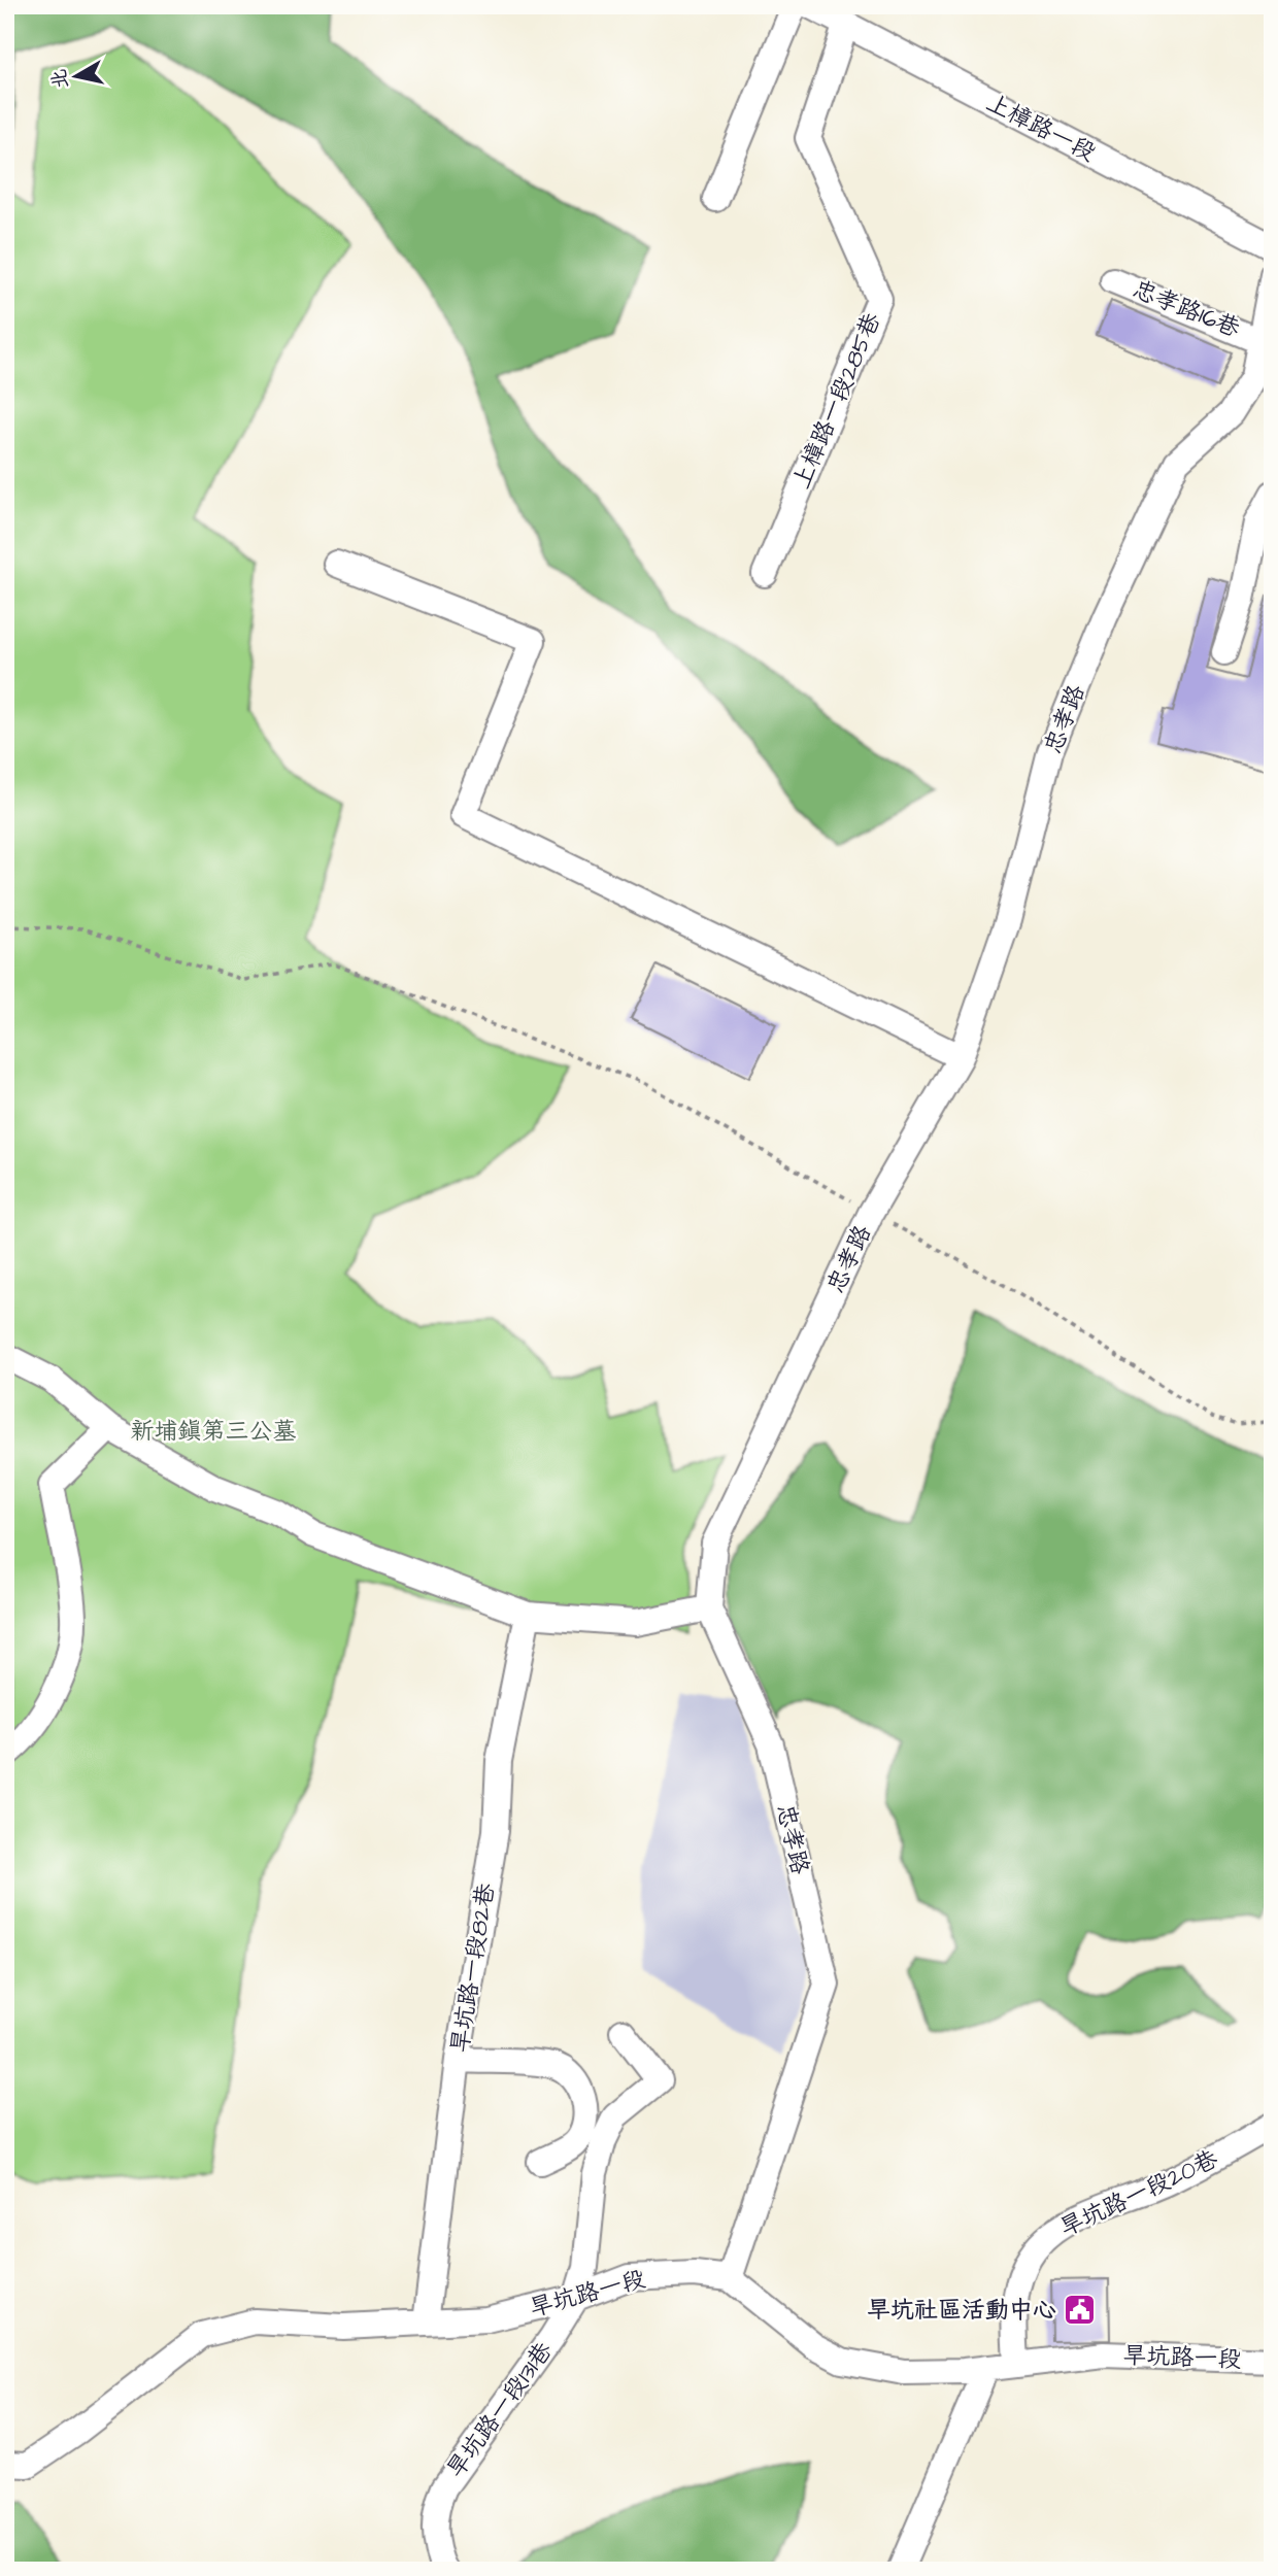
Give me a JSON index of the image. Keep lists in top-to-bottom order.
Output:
{
  "streets": {
    "street": [
      "上樟路一段",
      "忠孝路16巷",
      "上樟路一段285巷",
      "忠孝路",
      "旱坑路一段82巷",
      "旱坑路一段20巷",
      "旱坑路一段",
      "旱坑路一段131巷"
    ]
  },
  "crossings": [
    ["上樟路一段", "上樟路一段285巷"],
    ["忠孝路16巷", "忠孝路"],
    ["忠孝路", "旱坑路一段"],
    ["旱坑路一段82巷", "旱坑路一段"],
    ["旱坑路一段20巷", "旱坑路一段"],
    ["旱坑路一段", "旱坑路一段131巷"]
  ],
  "parks": ["新埔鎮第三公墓"],
  "places": {
    "public building": ["旱坑社區活動中心"]
  },
  "north": "left"
}
